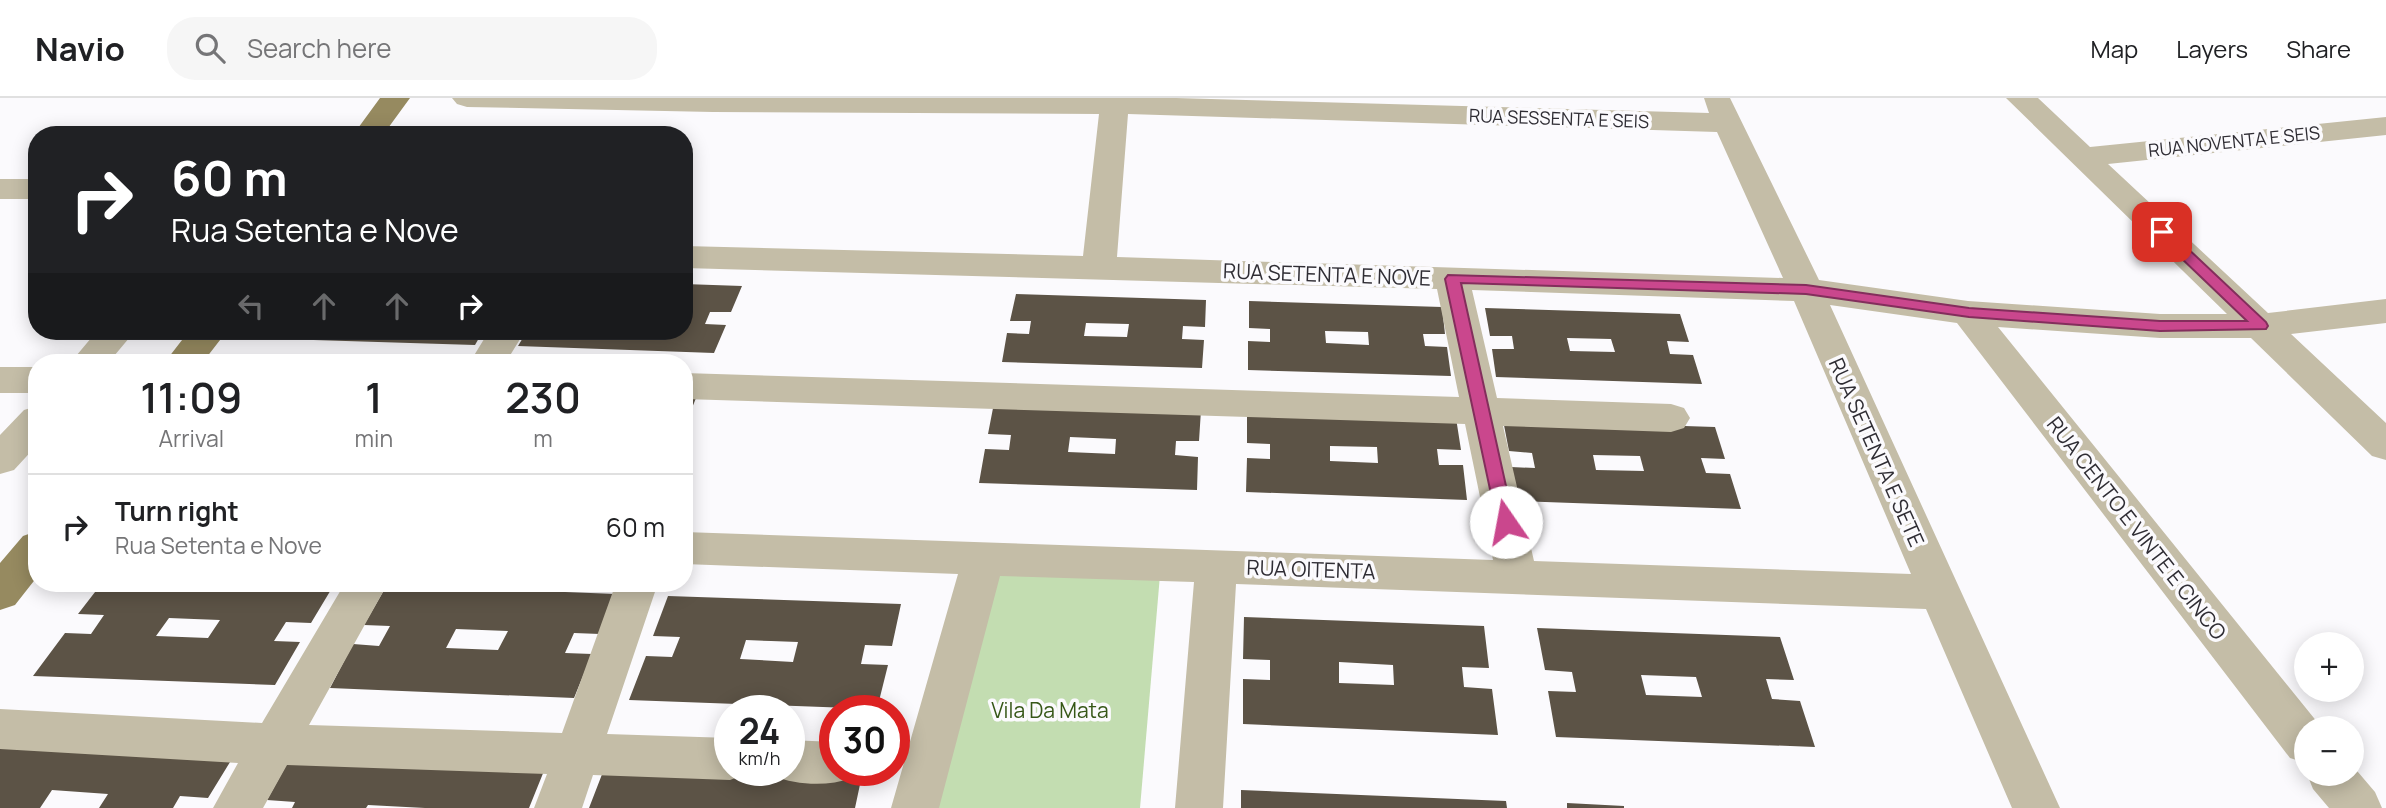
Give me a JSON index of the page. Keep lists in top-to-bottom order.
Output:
{
  "streets": {
    "street": [
      "RUA SESSENTA E SEIS",
      "RUA NOVENTA E SEIS",
      "RUA SETENTA E NOVE",
      "RUA SETENTA E SETE",
      "RUA CENTO E VINTE E CINCO",
      "RUA OITENTA"
    ]
  },
  "crossings": [
    ["RUA SESSENTA E SEIS", "RUA SETENTA E SETE"],
    ["RUA SETENTA E NOVE", "RUA SETENTA E SETE"],
    ["RUA SETENTA E NOVE", "RUA CENTO E VINTE E CINCO"],
    ["RUA SETENTA E SETE", "RUA OITENTA"]
  ],
  "parks": ["Vila Da Mata"],
  "page": {
    "header": "Navio",
    "search": "Search here",
    "nav": ["Map", "Layers", "Share"],
    "turn": ["60 m", "Rua Setenta e Nove"],
    "eta": [
      "11:09",
      "Arrival",
      "1",
      "min",
      "230",
      "m"
    ],
    "list": [
      {
        "name": "Turn right",
        "note": "Rua Setenta e Nove",
        "value": "60 m"
      }
    ],
    "map_buttons": ["+", "−"],
    "speed": "24 km/h",
    "limit": "30"
  }
}
